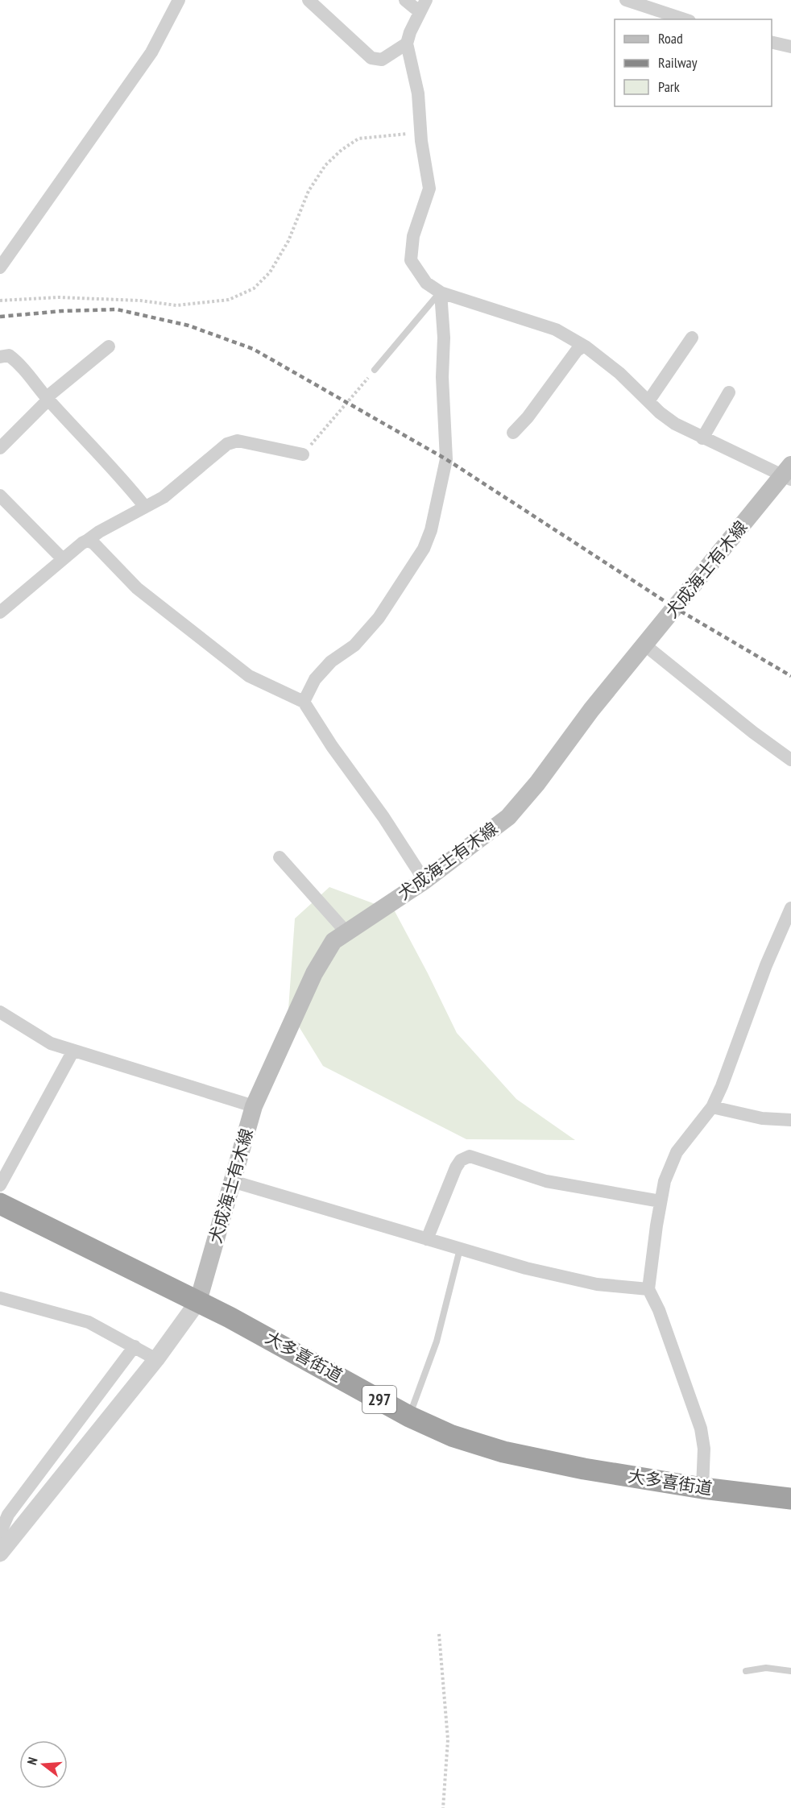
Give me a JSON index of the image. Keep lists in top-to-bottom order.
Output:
{
  "streets": {
    "highway": ["大多喜街道", "297"],
    "main road": ["犬成海士有木線"]
  },
  "crossings": [
    ["犬成海士有木線", "大多喜街道"]
  ],
  "legend": ["Road", "Railway", "Park"],
  "north": "left"
}
